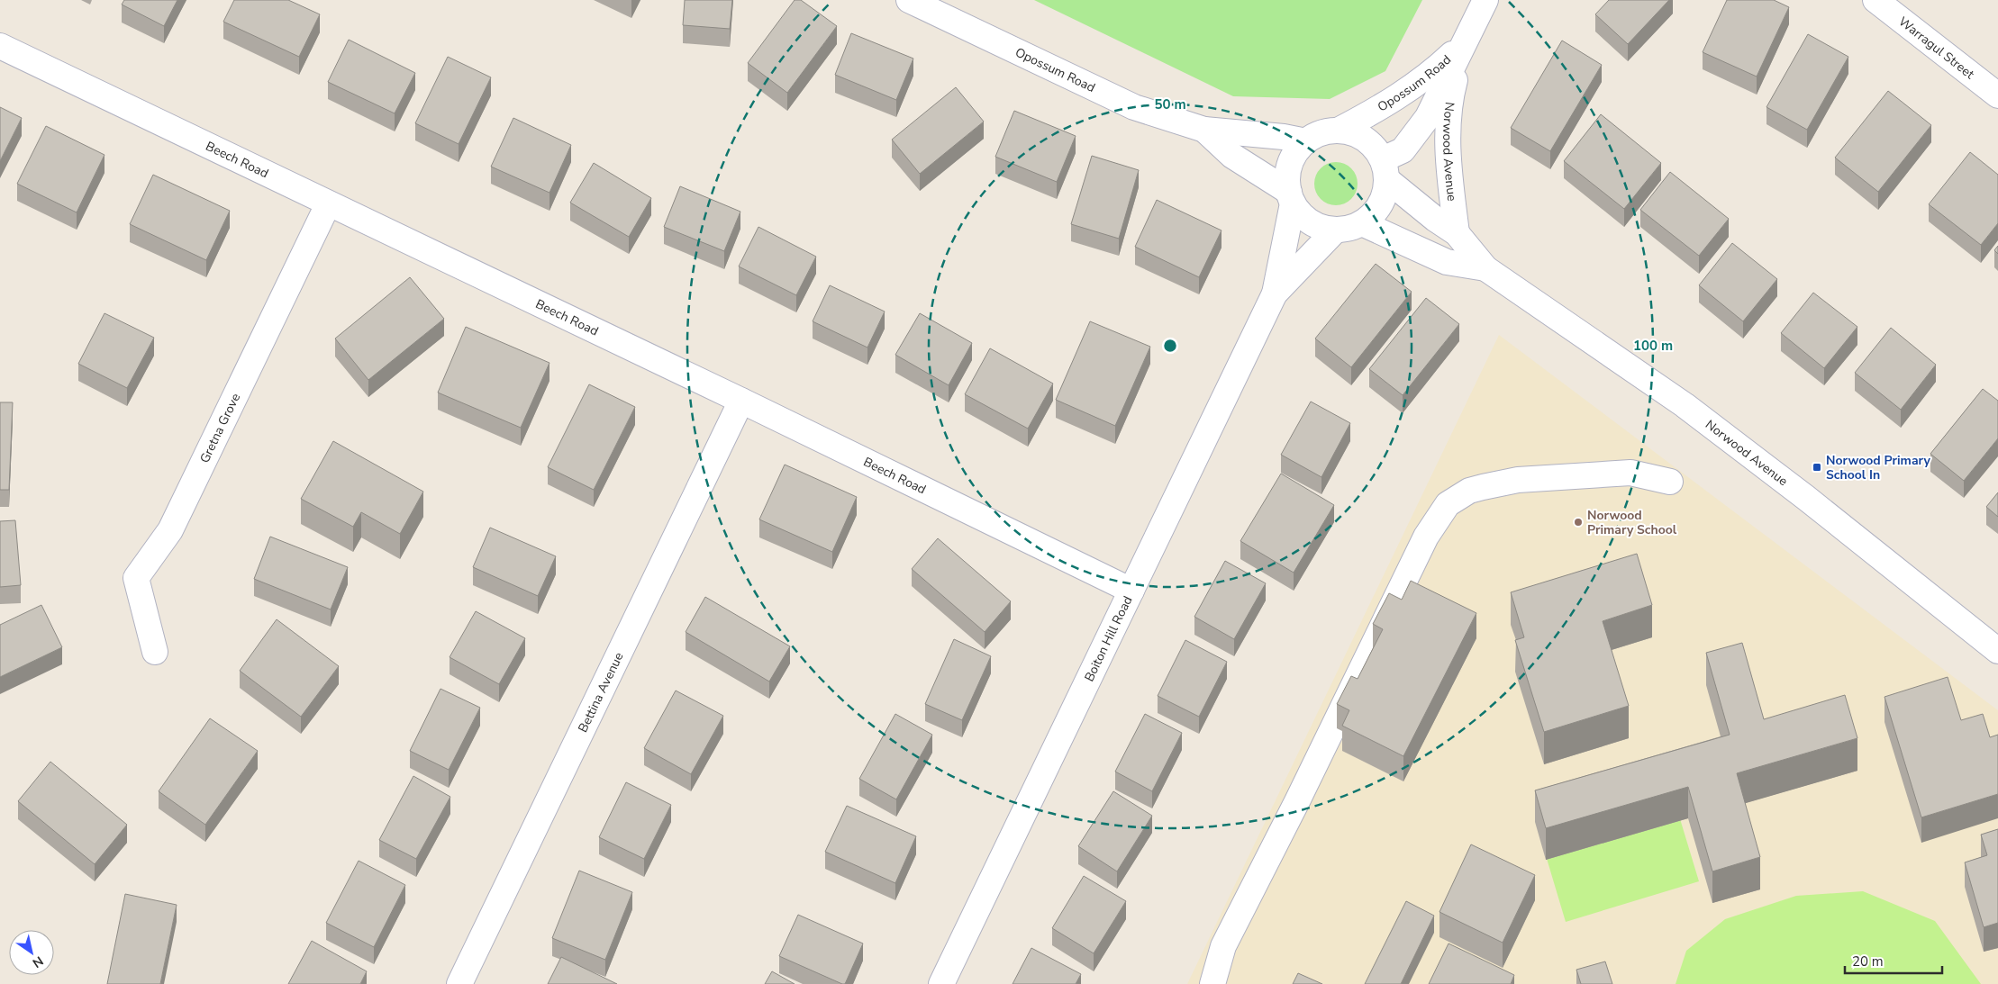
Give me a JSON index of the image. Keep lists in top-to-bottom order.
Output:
{
  "streets": {
    "street": [
      "Warragul Street",
      "Opossum Road",
      "Norwood Avenue",
      "Beech Road",
      "Gretna Grove",
      "Boiton Hill Road",
      "Bettina Avenue"
    ]
  },
  "crossings": [
    ["Opossum Road", "Norwood Avenue"],
    ["Opossum Road", "Boiton Hill Road"],
    ["Norwood Avenue", "Boiton Hill Road"],
    ["Beech Road", "Gretna Grove"],
    ["Beech Road", "Boiton Hill Road"],
    ["Beech Road", "Bettina Avenue"]
  ],
  "places": {
    "transit": ["Norwood Primary School In"],
    "other": ["Norwood Primary School"]
  },
  "scale_bar": "20 m",
  "north": "bottom right",
  "rings": ["50 m", "100 m"]
}
